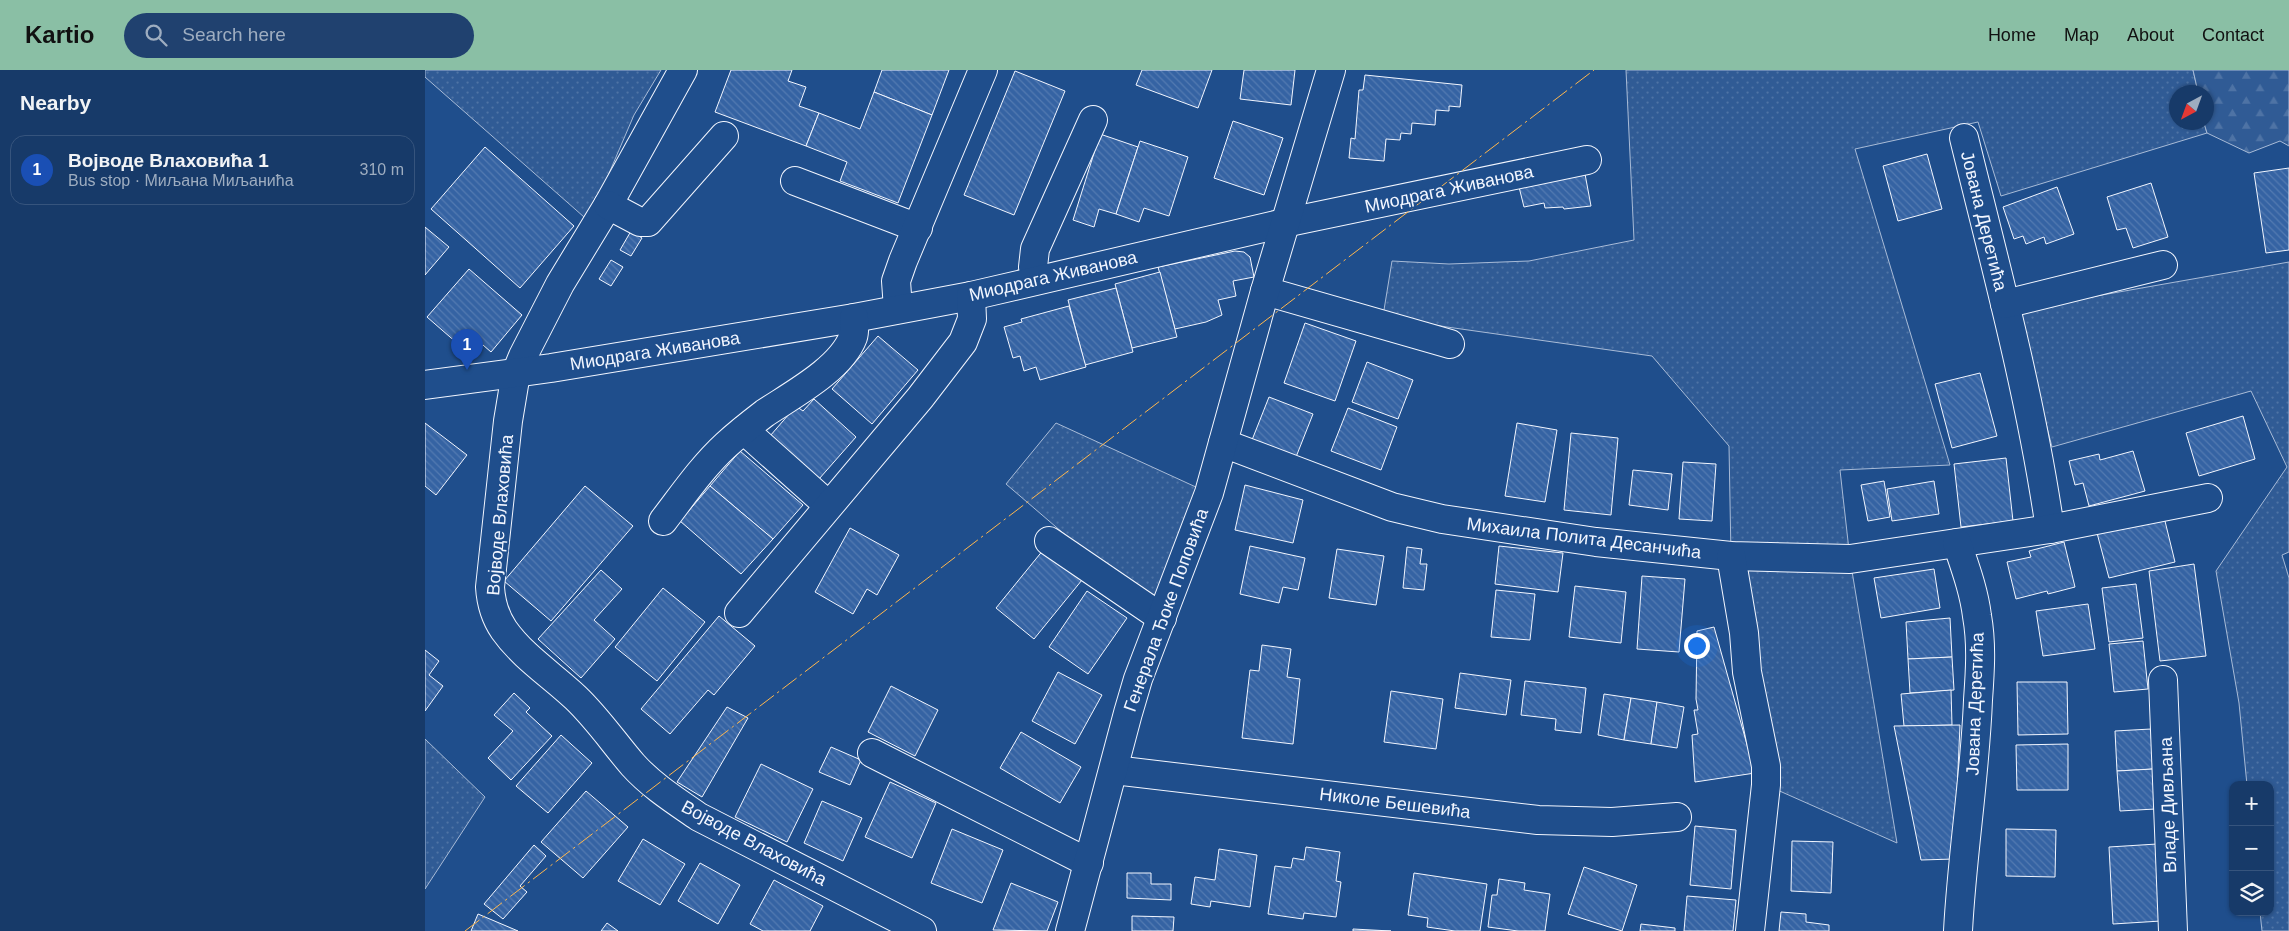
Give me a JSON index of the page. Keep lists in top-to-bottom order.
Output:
{
  "streets": {
    "street": [
      "Миодрага Живанова",
      "Јована Деретића",
      "Војводе Влаховића",
      "Михаила Полита Десанчића",
      "Генерала Ђоке Поповића",
      "Николе Бешевића",
      "Владе Дивљана"
    ]
  },
  "crossings": [
    ["Миодрага Живанова", "Војводе Влаховића"],
    ["Миодрага Живанова", "Генерала Ђоке Поповића"],
    ["Јована Деретића", "Михаила Полита Десанчића"],
    ["Михаила Полита Десанчића", "Генерала Ђоке Поповића"],
    ["Генерала Ђоке Поповића", "Николе Бешевића"]
  ],
  "north": "bottom left",
  "page": {
    "header": "Kartio",
    "search": "Search here",
    "nav": [
      "Home",
      "Map",
      "About",
      "Contact"
    ],
    "heading": "Nearby",
    "list": [
      {
        "mark": "1",
        "name": "Војводе Влаховића 1",
        "note": "Bus stop · Миљана Миљанића",
        "value": "310 m"
      }
    ],
    "pins": "1",
    "map_buttons": ["+", "−"]
  }
}
